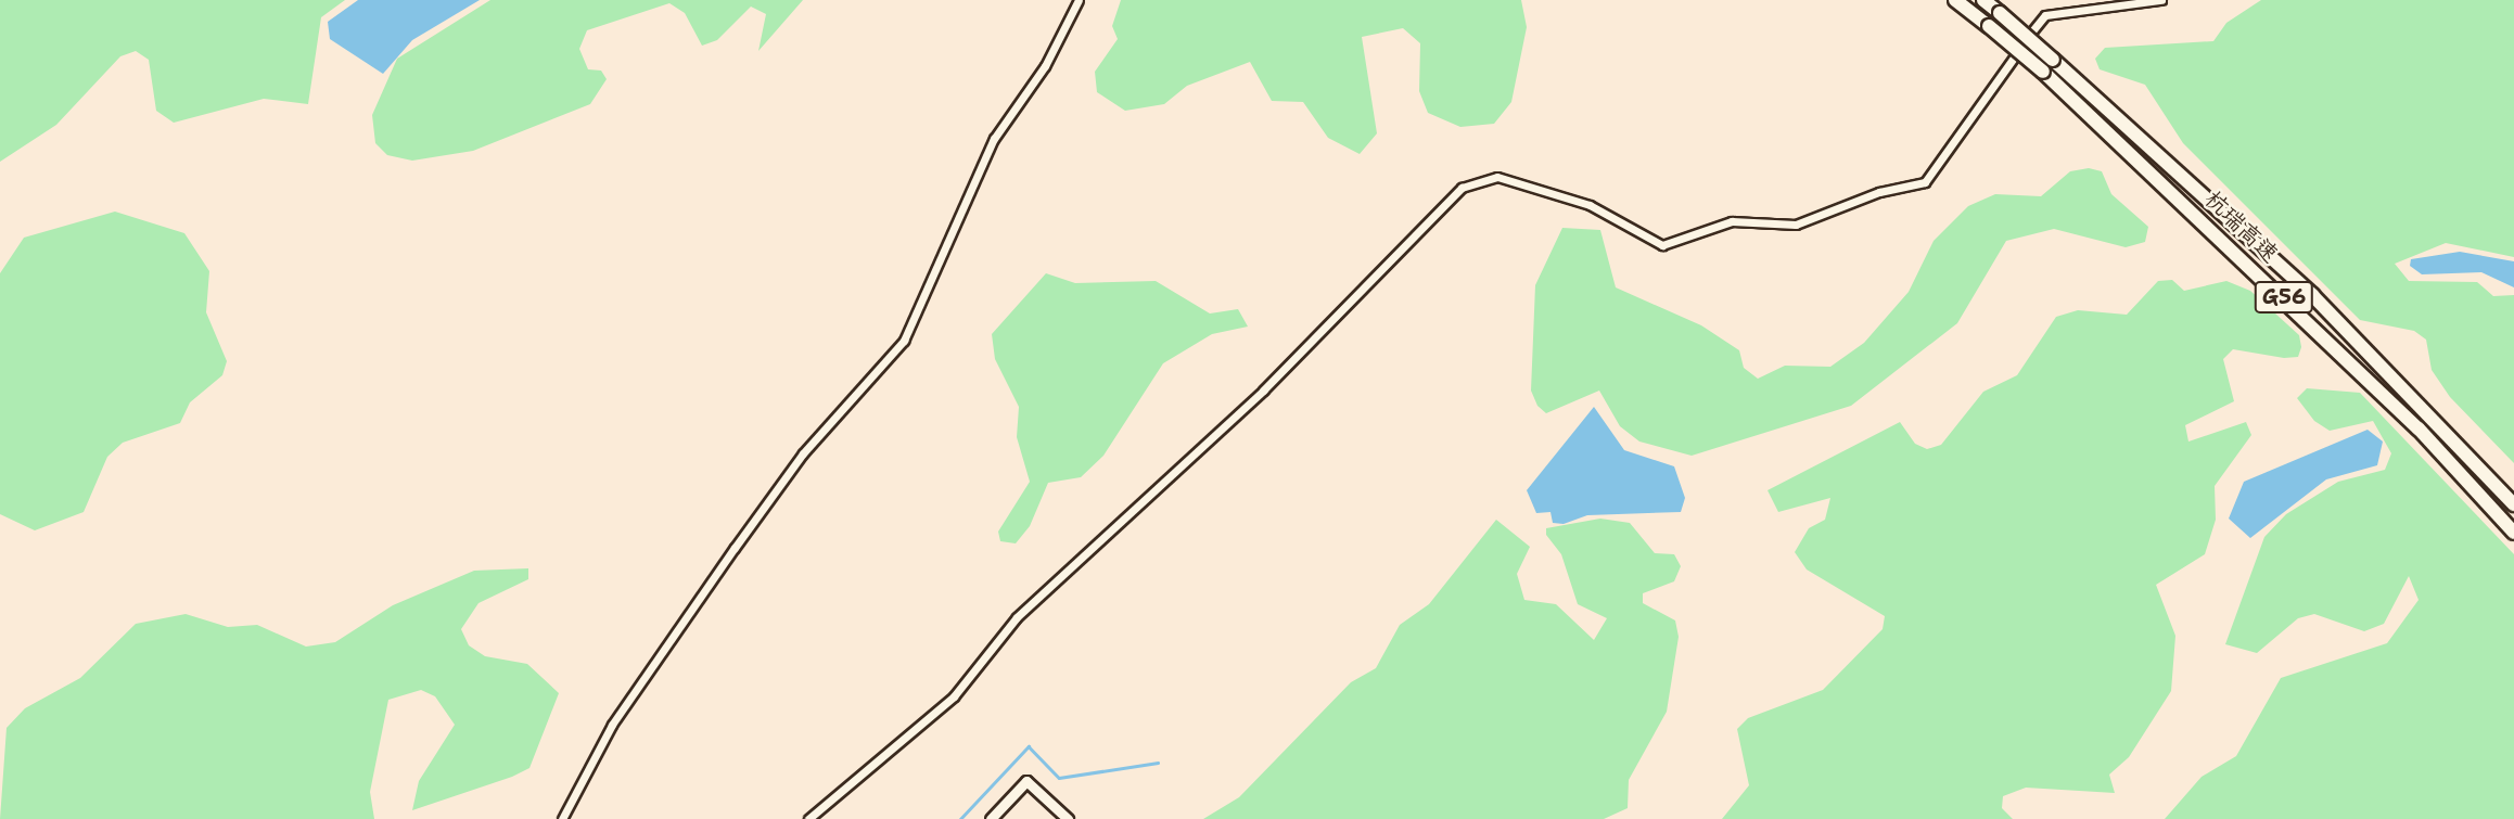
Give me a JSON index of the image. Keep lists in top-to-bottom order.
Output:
{
  "streets": {
    "highway": ["杭瑞高速", "G56"]
  }
}
